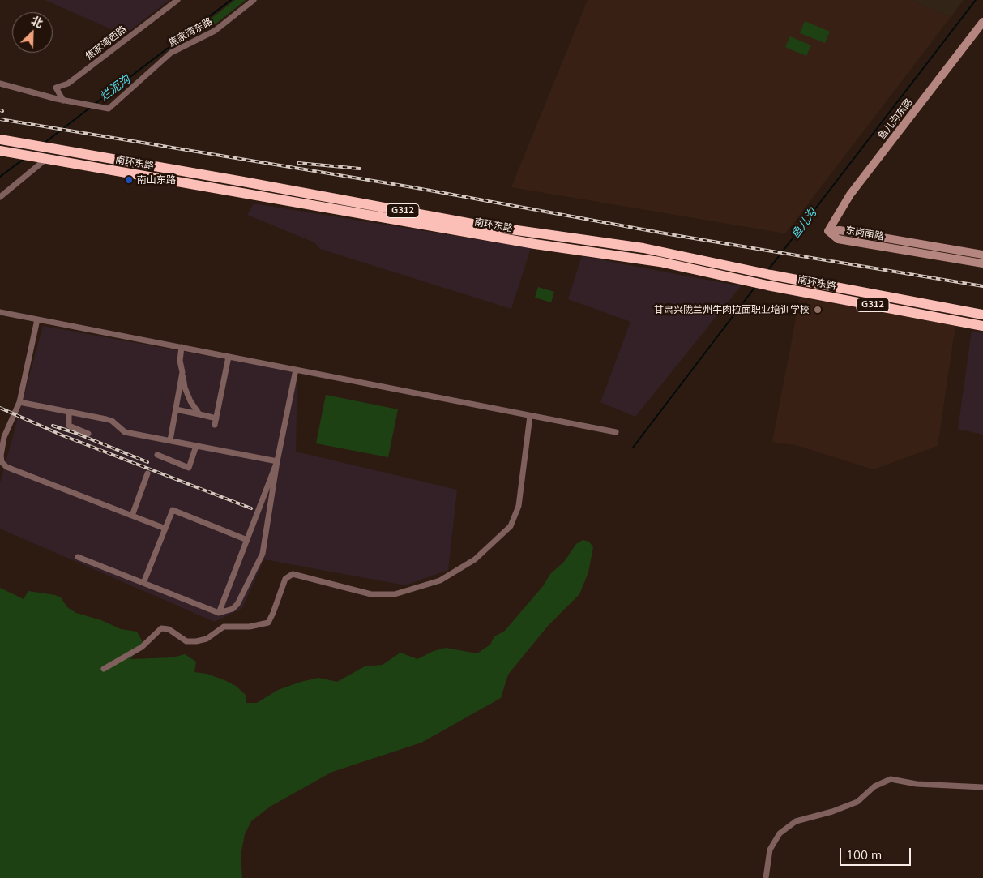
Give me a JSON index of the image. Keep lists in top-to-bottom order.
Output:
{
  "streets": {
    "highway": ["南环东路", "G312"],
    "street": [
      "焦家湾东路",
      "焦家湾西路",
      "鱼儿沟东路",
      "东岗南路"
    ]
  },
  "crossings": [
    ["焦家湾东路", "焦家湾西路"],
    ["鱼儿沟东路", "东岗南路"]
  ],
  "water": ["烂泥沟", "鱼儿沟"],
  "places": ["南山东路", "甘肃兴陇兰州牛肉拉面职业培训学校"],
  "scale_bar": "100 m",
  "north": "top right"
}
